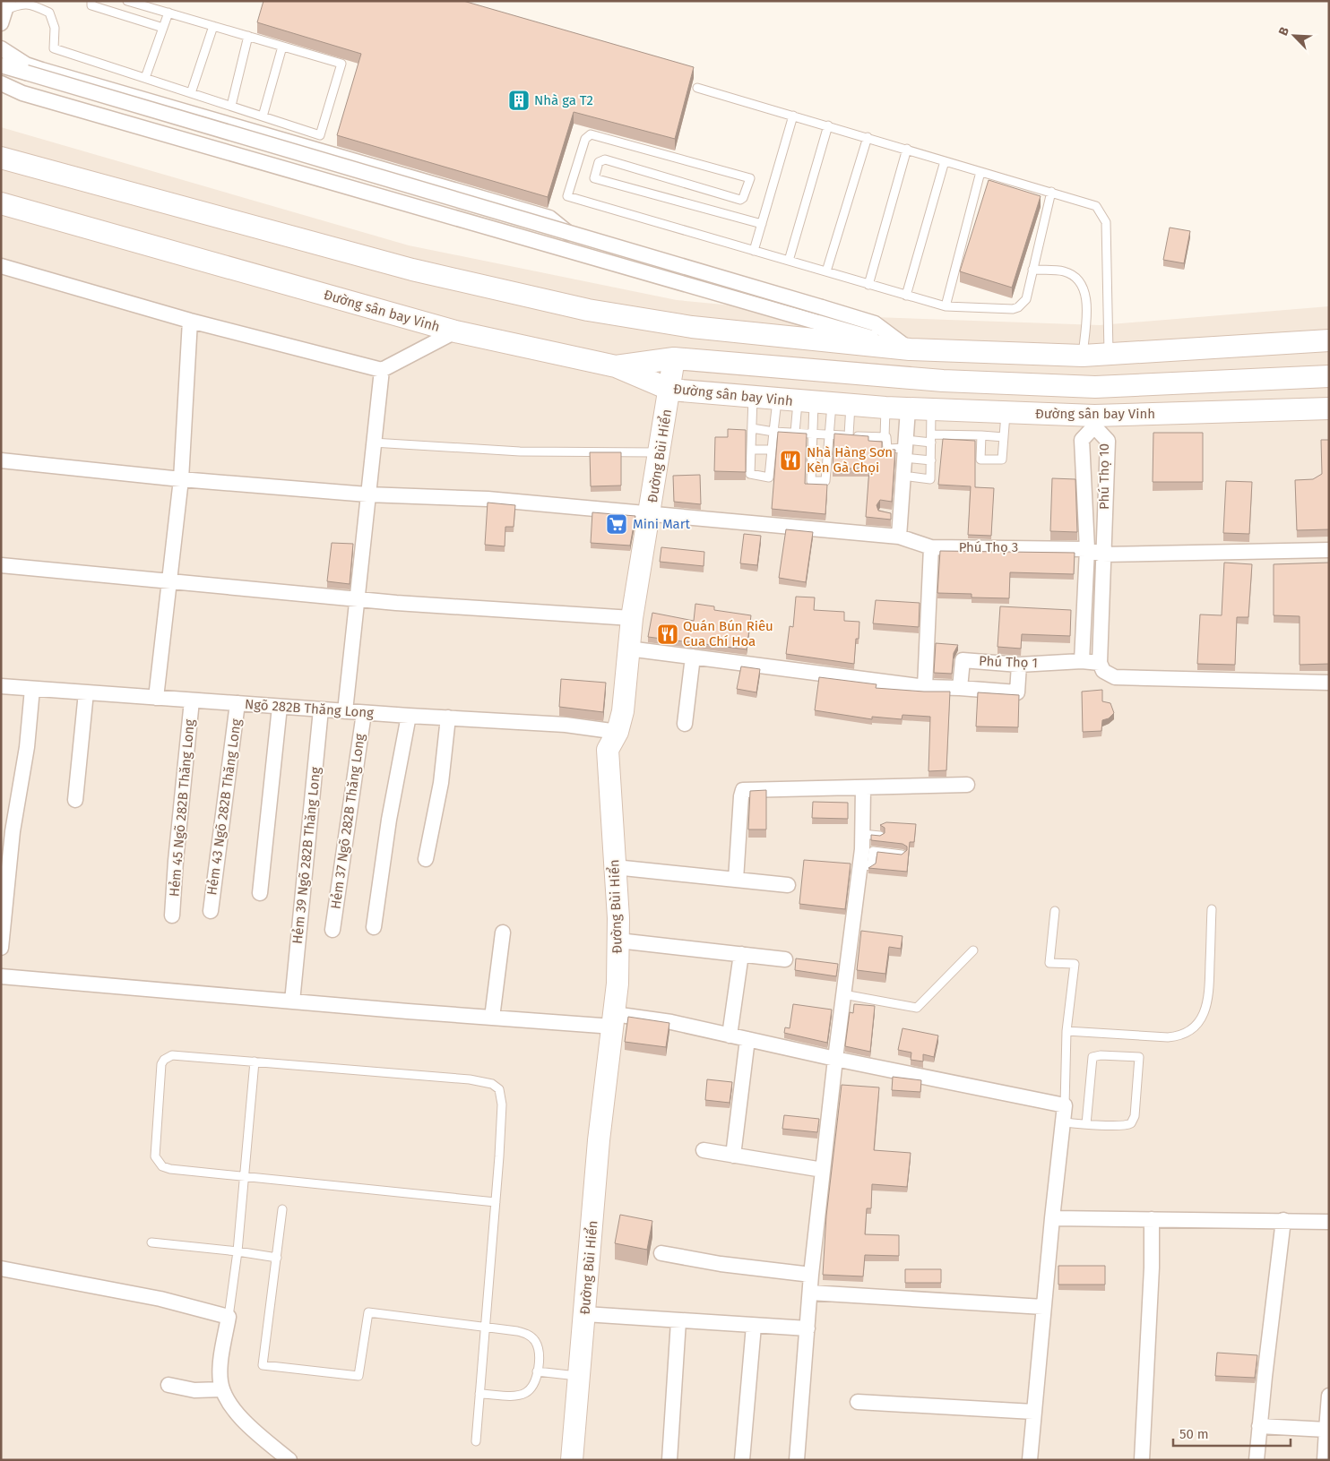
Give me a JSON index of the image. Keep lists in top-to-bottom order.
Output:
{
  "streets": {
    "main road": ["Đường sân bay Vinh", "Đường Bùi Hiển"],
    "street": [
      "Phú Thọ 10",
      "Phú Thọ 3",
      "Phú Thọ 1",
      "Ngõ 282B Thăng Long",
      "Hẻm 43 Ngõ 282B Thăng Long",
      "Hẻm 45 Ngõ 282B Thăng Long",
      "Hẻm 37 Ngõ 282B Thăng Long",
      "Hẻm 39 Ngõ 282B Thăng Long"
    ]
  },
  "crossings": [
    ["Đường sân bay Vinh", "Đường Bùi Hiển"],
    ["Đường sân bay Vinh", "Phú Thọ 10"],
    ["Đường Bùi Hiển", "Phú Thọ 3"],
    ["Đường Bùi Hiển", "Ngõ 282B Thăng Long"],
    ["Phú Thọ 10", "Phú Thọ 3"],
    ["Phú Thọ 10", "Phú Thọ 1"],
    ["Ngõ 282B Thăng Long", "Hẻm 43 Ngõ 282B Thăng Long"],
    ["Ngõ 282B Thăng Long", "Hẻm 45 Ngõ 282B Thăng Long"],
    ["Ngõ 282B Thăng Long", "Hẻm 37 Ngõ 282B Thăng Long"],
    ["Ngõ 282B Thăng Long", "Hẻm 39 Ngõ 282B Thăng Long"]
  ],
  "places": {
    "building": ["Nhà ga T2"],
    "restaurant": ["Nhà Hàng Sơn Kèn Gà Chọi", "Quán Bún Riêu Cua Chí Hoa"],
    "supermarket": ["Mini Mart"]
  },
  "scale_bar": "50 m",
  "north": "top left"
}
